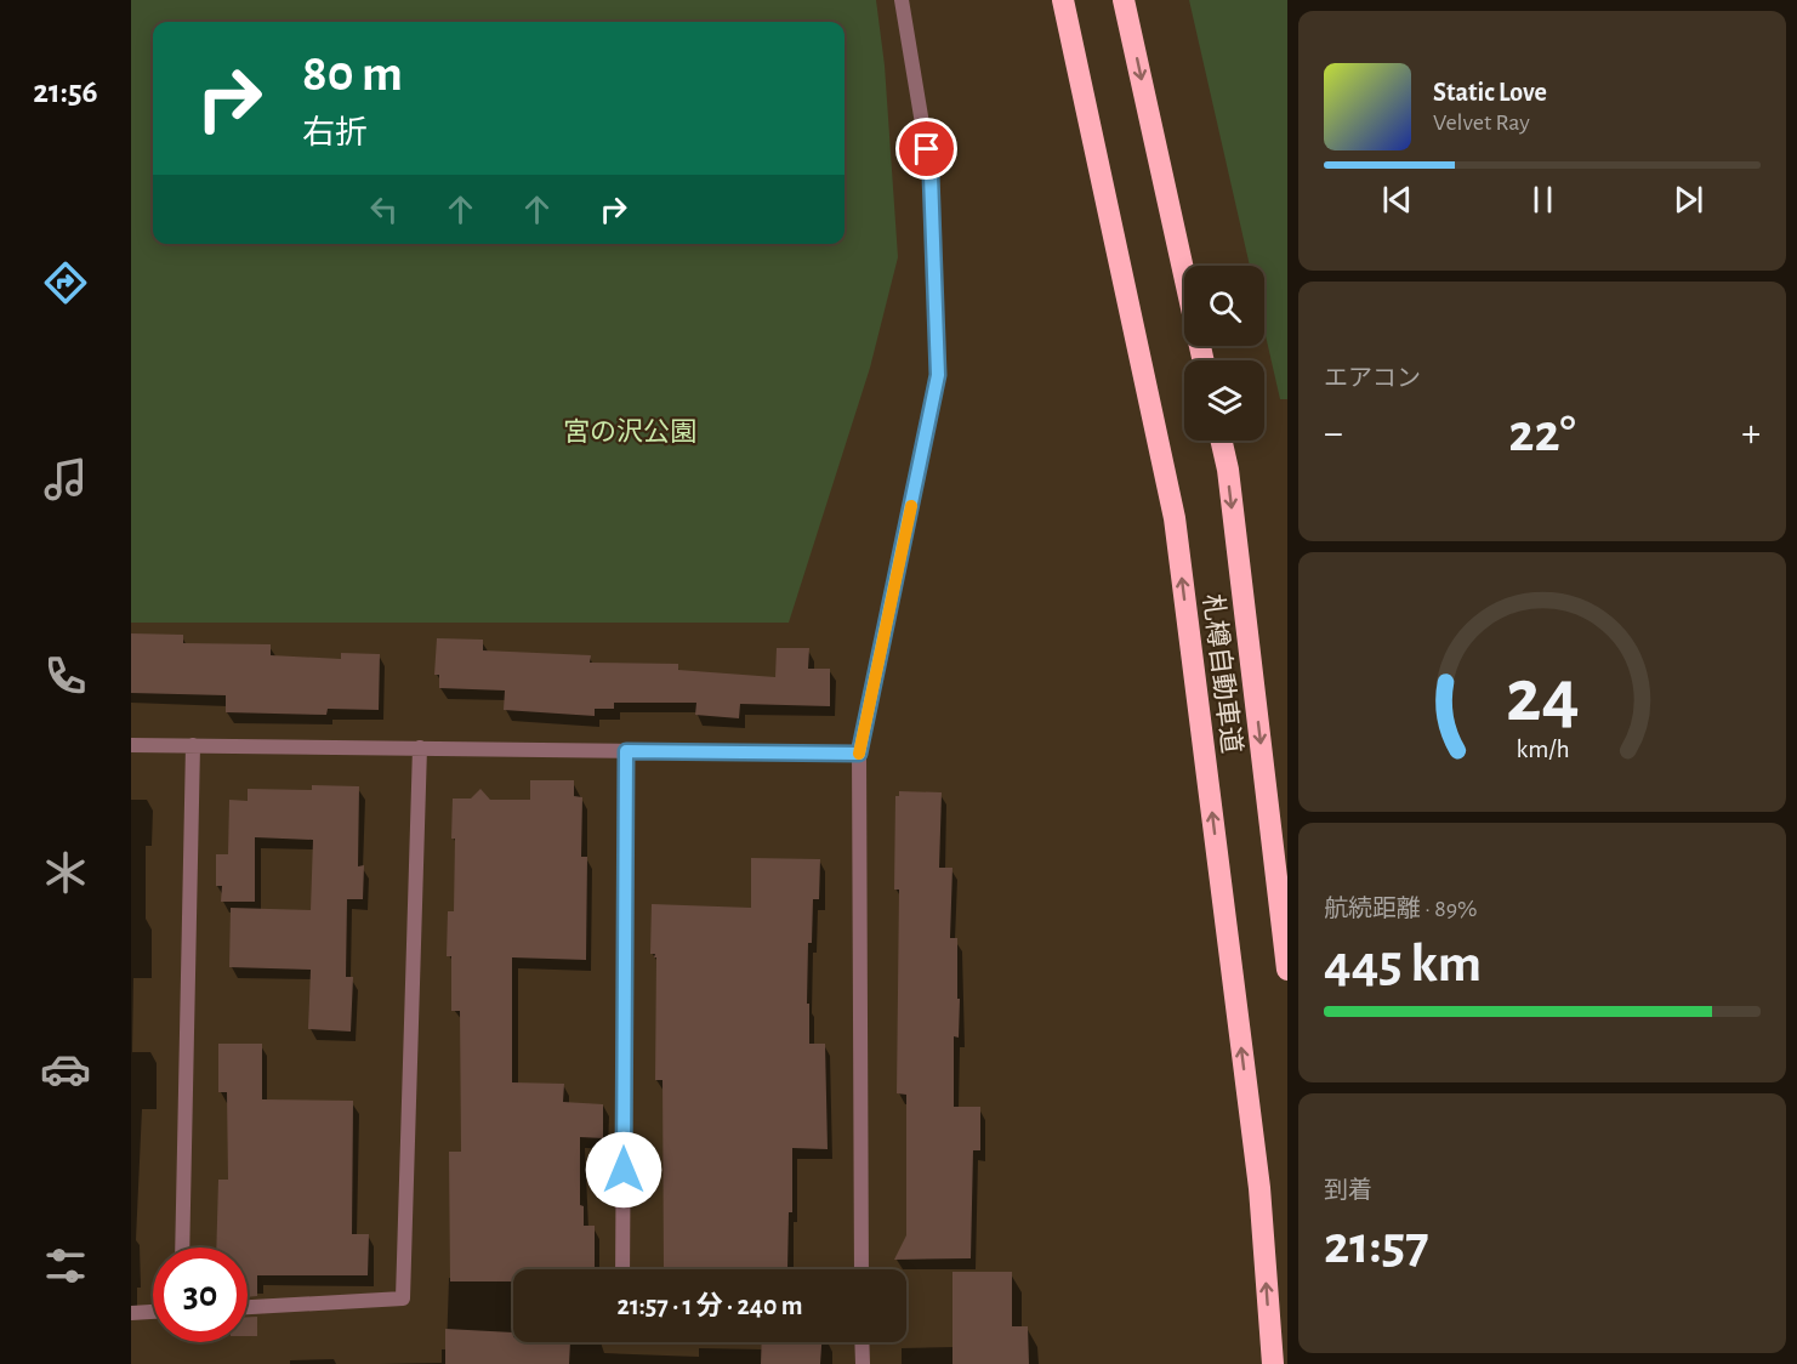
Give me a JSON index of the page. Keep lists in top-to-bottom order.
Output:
{
  "streets": {
    "highway": ["札樽自動車道"]
  },
  "parks": ["宮の沢公園"],
  "page": {
    "tabs": "21:56",
    "turn": ["80 m", "右折"],
    "song": ["Static Love", "Velvet Ray"],
    "tile": [
      "エアコン",
      ["航続距離 · 89%", "445 km"],
      ["到着", "21:57"]
    ],
    "heat": ["−", "22°", "+"],
    "limit": "30",
    "trip": "21:57 · 1 分 · 240 m",
    "gauge": ["24", "km/h"]
  }
}
